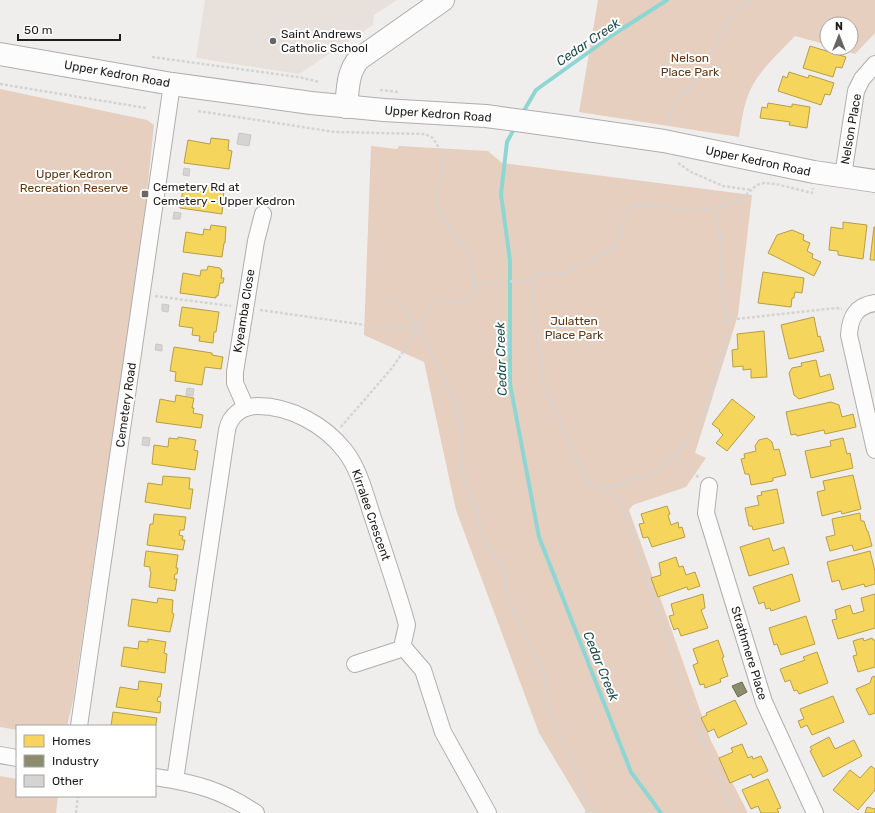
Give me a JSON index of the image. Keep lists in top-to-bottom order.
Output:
{
  "streets": {
    "main road": ["Upper Kedron Road"],
    "street": [
      "Nelson Place",
      "Kyeamba Close",
      "Cemetery Road",
      "Kirralee Crescent",
      "Strathmere Place"
    ]
  },
  "crossings": [
    ["Upper Kedron Road", "Nelson Place"],
    ["Upper Kedron Road", "Cemetery Road"],
    ["Kyeamba Close", "Kirralee Crescent"]
  ],
  "water": ["Cedar Creek"],
  "parks": ["Nelson Place Park", "Upper Kedron Recreation Reserve", "Julatten Place Park"],
  "places": {
    "other": ["Saint Andrews Catholic School"],
    "transit": ["Cemetery Rd at Cemetery - Upper Kedron"]
  },
  "legend": ["Homes", "Industry", "Other"],
  "scale_bar": "50 m",
  "north": "top"
}
